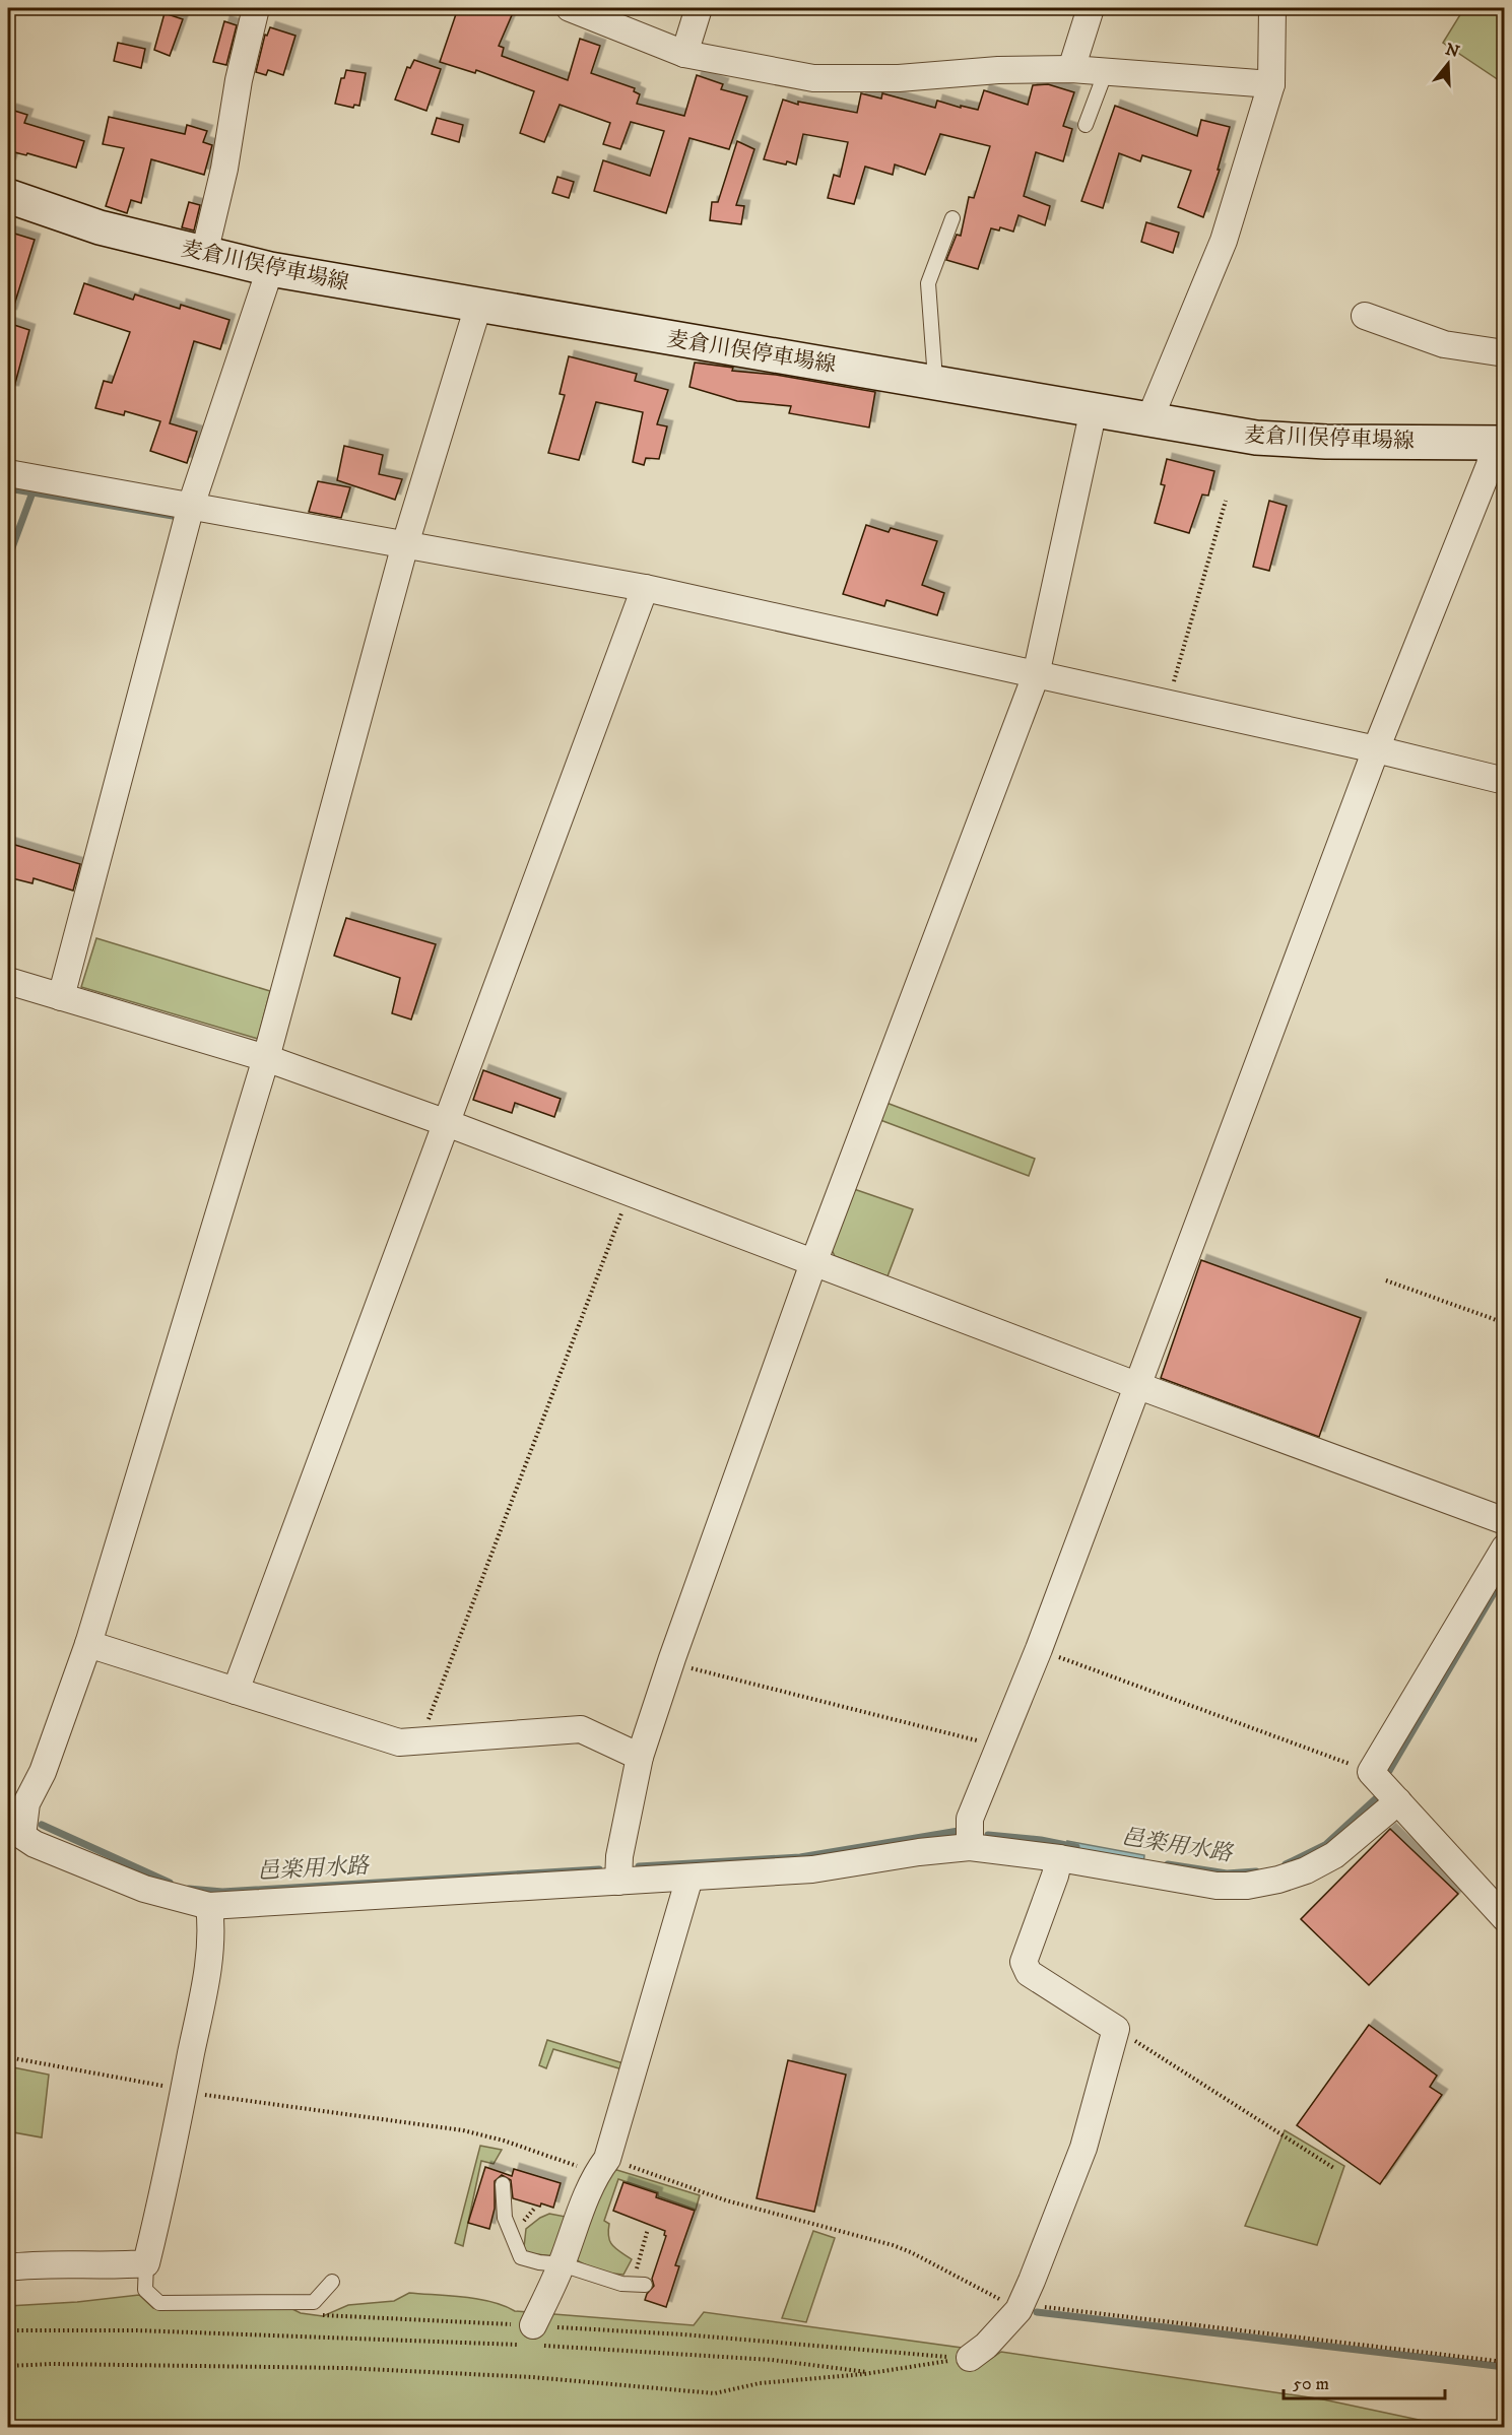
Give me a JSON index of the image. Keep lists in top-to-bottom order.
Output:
{
  "streets": {
    "main road": ["麦倉川俣停車場線"]
  },
  "water": ["邑楽用水路"],
  "scale_bar": "50 m",
  "north": "top"
}
